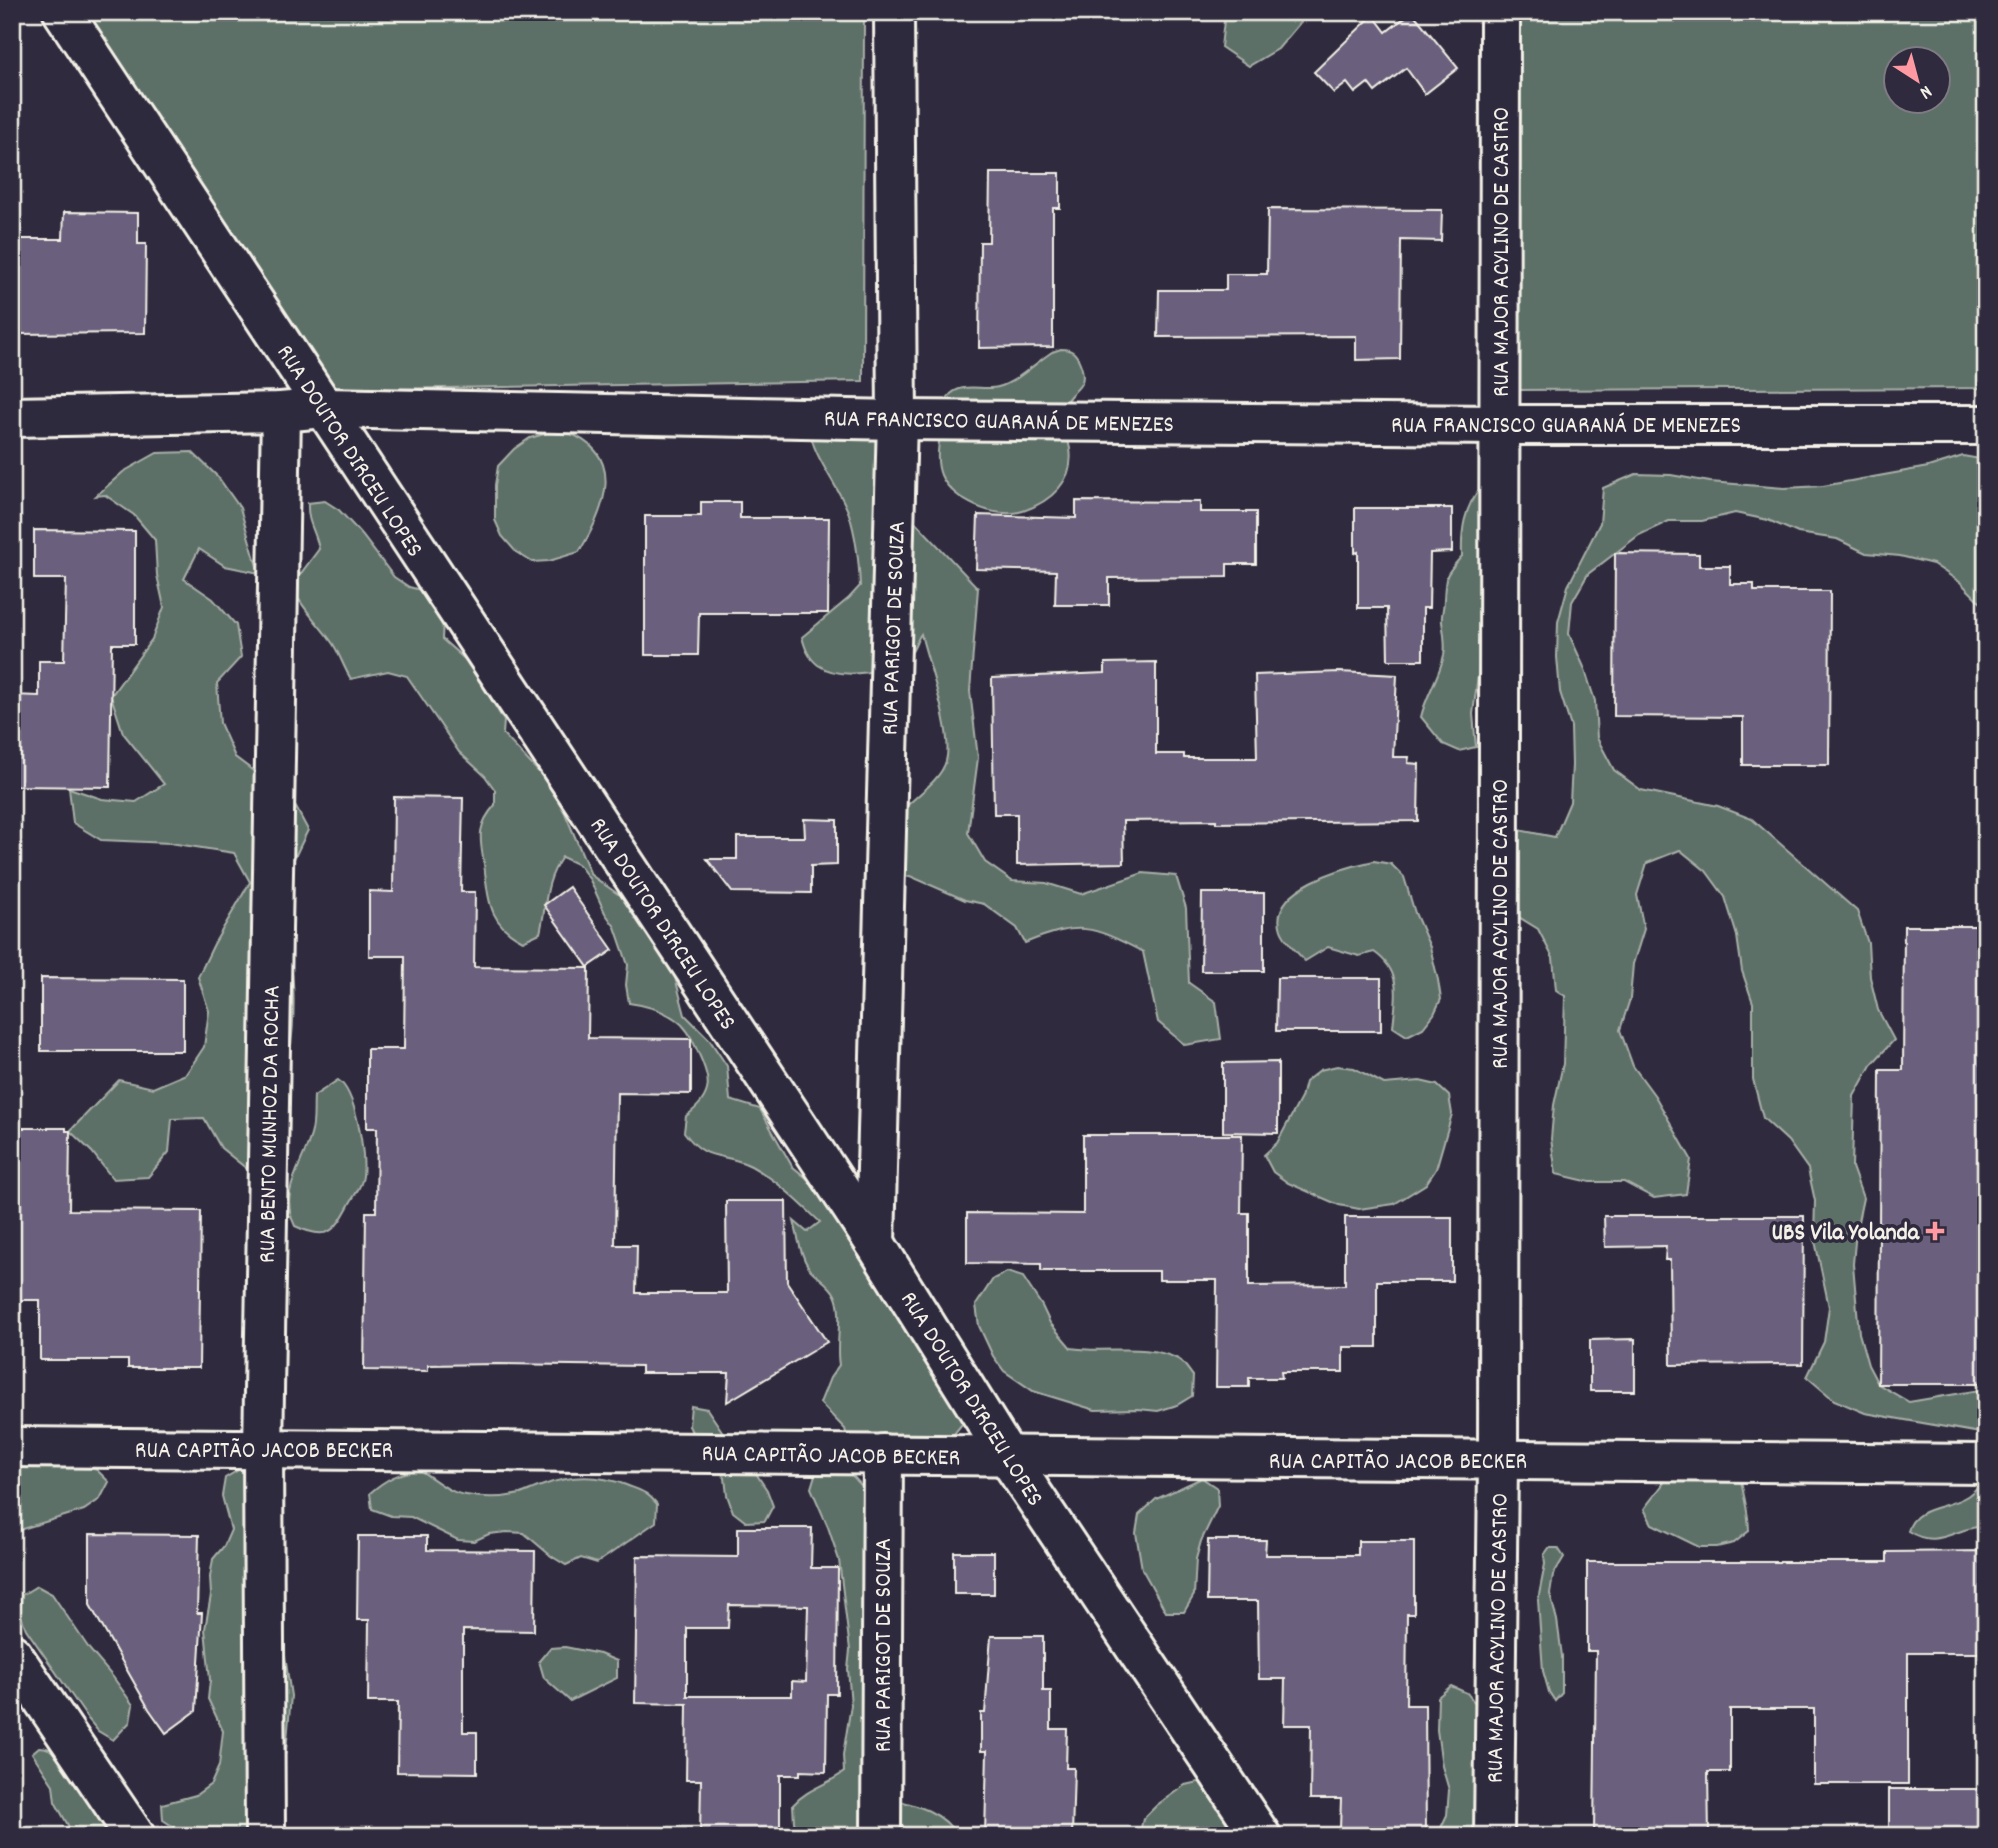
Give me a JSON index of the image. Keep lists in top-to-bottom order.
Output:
{
  "streets": {
    "street": [
      "RUA MAJOR ACYLINO DE CASTRO",
      "RUA FRANCISCO GUARANÁ DE MENEZES",
      "RUA DOUTOR DIRCEU LOPES",
      "RUA PARIGOT DE SOUZA",
      "RUA BENTO MUNHOZ DA ROCHA",
      "RUA CAPITÃO JACOB BECKER"
    ]
  },
  "crossings": [
    ["RUA MAJOR ACYLINO DE CASTRO", "RUA FRANCISCO GUARANÁ DE MENEZES"],
    ["RUA MAJOR ACYLINO DE CASTRO", "RUA CAPITÃO JACOB BECKER"],
    ["RUA FRANCISCO GUARANÁ DE MENEZES", "RUA DOUTOR DIRCEU LOPES"],
    ["RUA FRANCISCO GUARANÁ DE MENEZES", "RUA PARIGOT DE SOUZA"],
    ["RUA FRANCISCO GUARANÁ DE MENEZES", "RUA BENTO MUNHOZ DA ROCHA"],
    ["RUA DOUTOR DIRCEU LOPES", "RUA PARIGOT DE SOUZA"],
    ["RUA DOUTOR DIRCEU LOPES", "RUA CAPITÃO JACOB BECKER"],
    ["RUA PARIGOT DE SOUZA", "RUA CAPITÃO JACOB BECKER"],
    ["RUA BENTO MUNHOZ DA ROCHA", "RUA CAPITÃO JACOB BECKER"]
  ],
  "places": {
    "health": ["UBS Vila Yolanda"]
  },
  "north": "bottom right"
}
